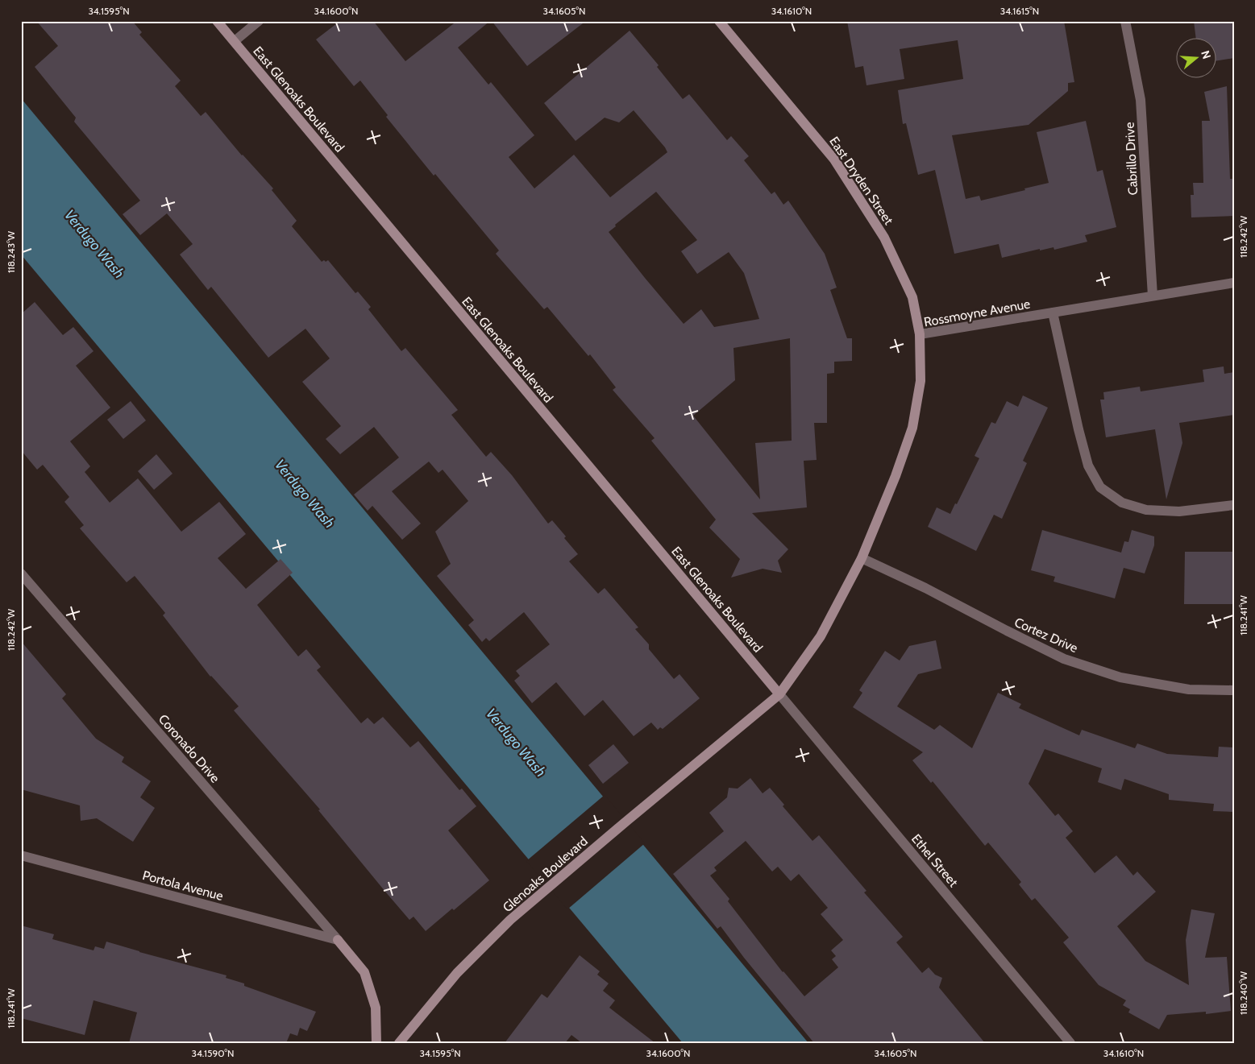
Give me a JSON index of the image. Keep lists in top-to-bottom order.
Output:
{
  "streets": {
    "street": [
      "East Glenoaks Boulevard",
      "Cabrillo Drive",
      "East Dryden Street",
      "Rossmoyne Avenue",
      "Cortez Drive",
      "Coronado Drive",
      "Ethel Street",
      "Glenoaks Boulevard",
      "Portola Avenue"
    ]
  },
  "crossings": [
    ["East Glenoaks Boulevard", "Rossmoyne Avenue"],
    ["East Glenoaks Boulevard", "Ethel Street"],
    ["East Glenoaks Boulevard", "Glenoaks Boulevard"],
    ["Cabrillo Drive", "Rossmoyne Avenue"],
    ["East Dryden Street", "Rossmoyne Avenue"],
    ["Rossmoyne Avenue", "Cortez Drive"],
    ["Rossmoyne Avenue", "Ethel Street"],
    ["Rossmoyne Avenue", "Glenoaks Boulevard"],
    ["Coronado Drive", "Portola Avenue"],
    ["Ethel Street", "Glenoaks Boulevard"]
  ],
  "water": ["Verdugo Wash"],
  "north": "right",
  "coordinates": [
    "34.1595°N",
    "34.1600°N",
    "34.1605°N",
    "34.1610°N",
    "34.1615°N",
    "118.242°W",
    "118.243°W",
    "118.241°W",
    "118.240°W",
    "34.1590°N"
  ]
}
